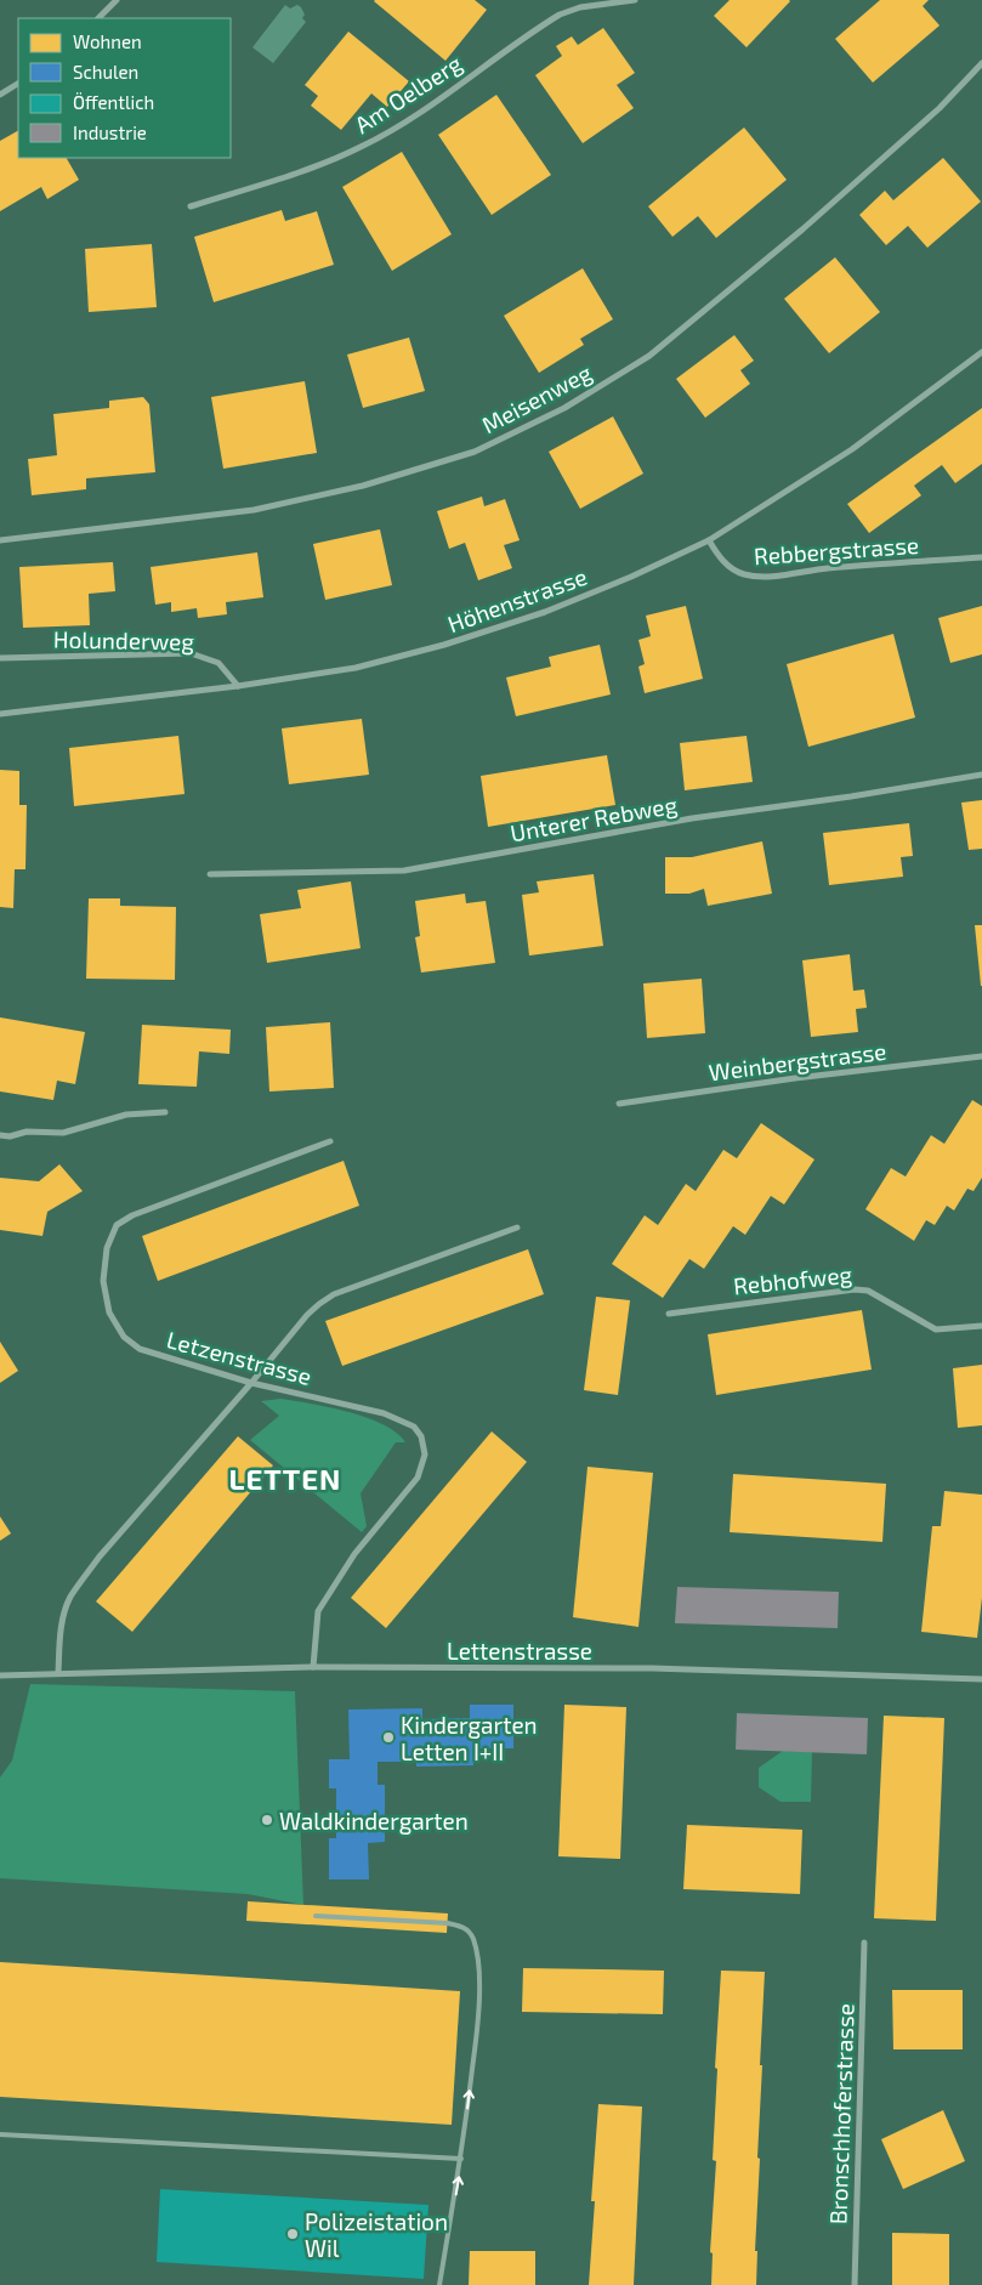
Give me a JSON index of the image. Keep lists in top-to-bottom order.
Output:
{
  "streets": {
    "street": [
      "Am Oelberg",
      "Meisenweg",
      "Rebbergstrasse",
      "Höhenstrasse",
      "Holunderweg",
      "Unterer Rebweg",
      "Weinbergstrasse",
      "Rebhofweg",
      "Letzenstrasse",
      "Lettenstrasse",
      "Bronschhoferstrasse"
    ]
  },
  "crossings": [
    ["Rebbergstrasse", "Höhenstrasse"],
    ["Höhenstrasse", "Holunderweg"],
    ["Letzenstrasse", "Lettenstrasse"]
  ],
  "districts": ["LETTEN"],
  "places": ["Kindergarten Letten I+II", "Waldkindergarten", "Polizeistation Wil"],
  "legend": [
    "Wohnen",
    "Schulen",
    "Öffentlich",
    "Industrie"
  ]
}
